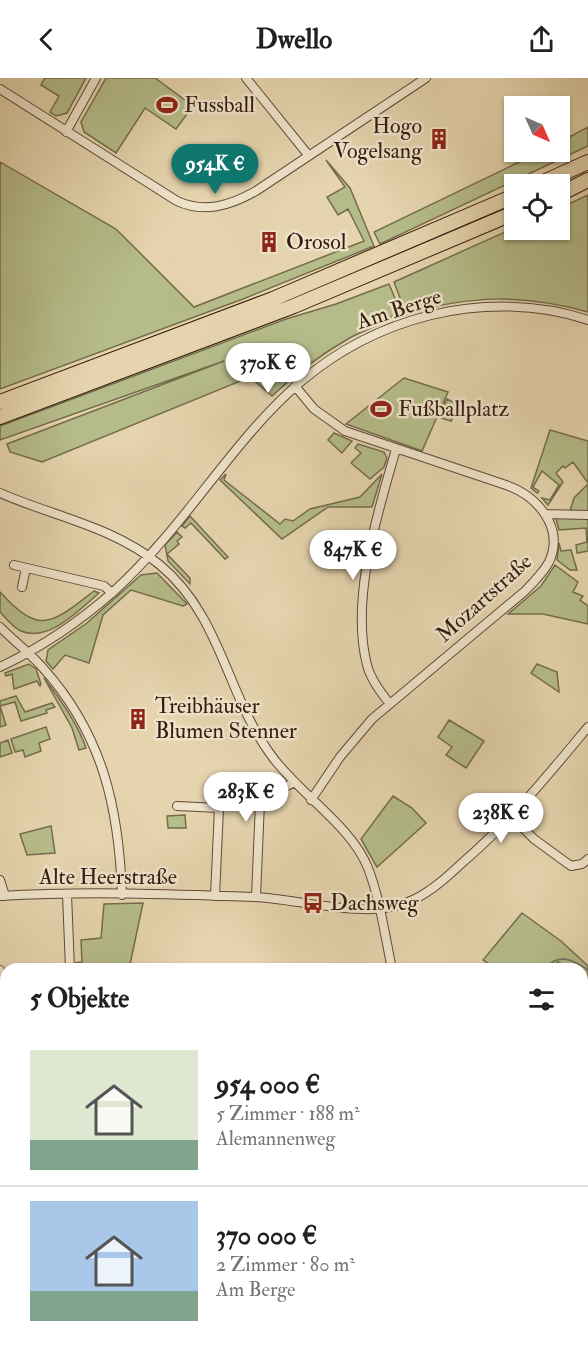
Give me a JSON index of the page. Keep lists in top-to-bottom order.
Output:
{
  "streets": {
    "street": ["Am Berge", "Mozartstraße", "Alte Heerstraße"]
  },
  "places": {
    "sports": ["Fussball", "Fußballplatz"],
    "building": ["Hogo Vogelsang", "Orosol", "Treibhäuser Blumen Stenner"],
    "bus stop": ["Dachsweg"]
  },
  "north": "bottom right",
  "page": {
    "header": "Dwello",
    "price": [
      "954K €",
      "370K €",
      "847K €",
      "283K €",
      "238K €"
    ],
    "heading": "5 Objekte",
    "list": [
      {
        "name": "954 000 €",
        "note": "5 Zimmer · 188 m² · Alemannenweg"
      },
      {
        "name": "370 000 €",
        "note": "2 Zimmer · 80 m² · Am Berge"
      }
    ]
  }
}
